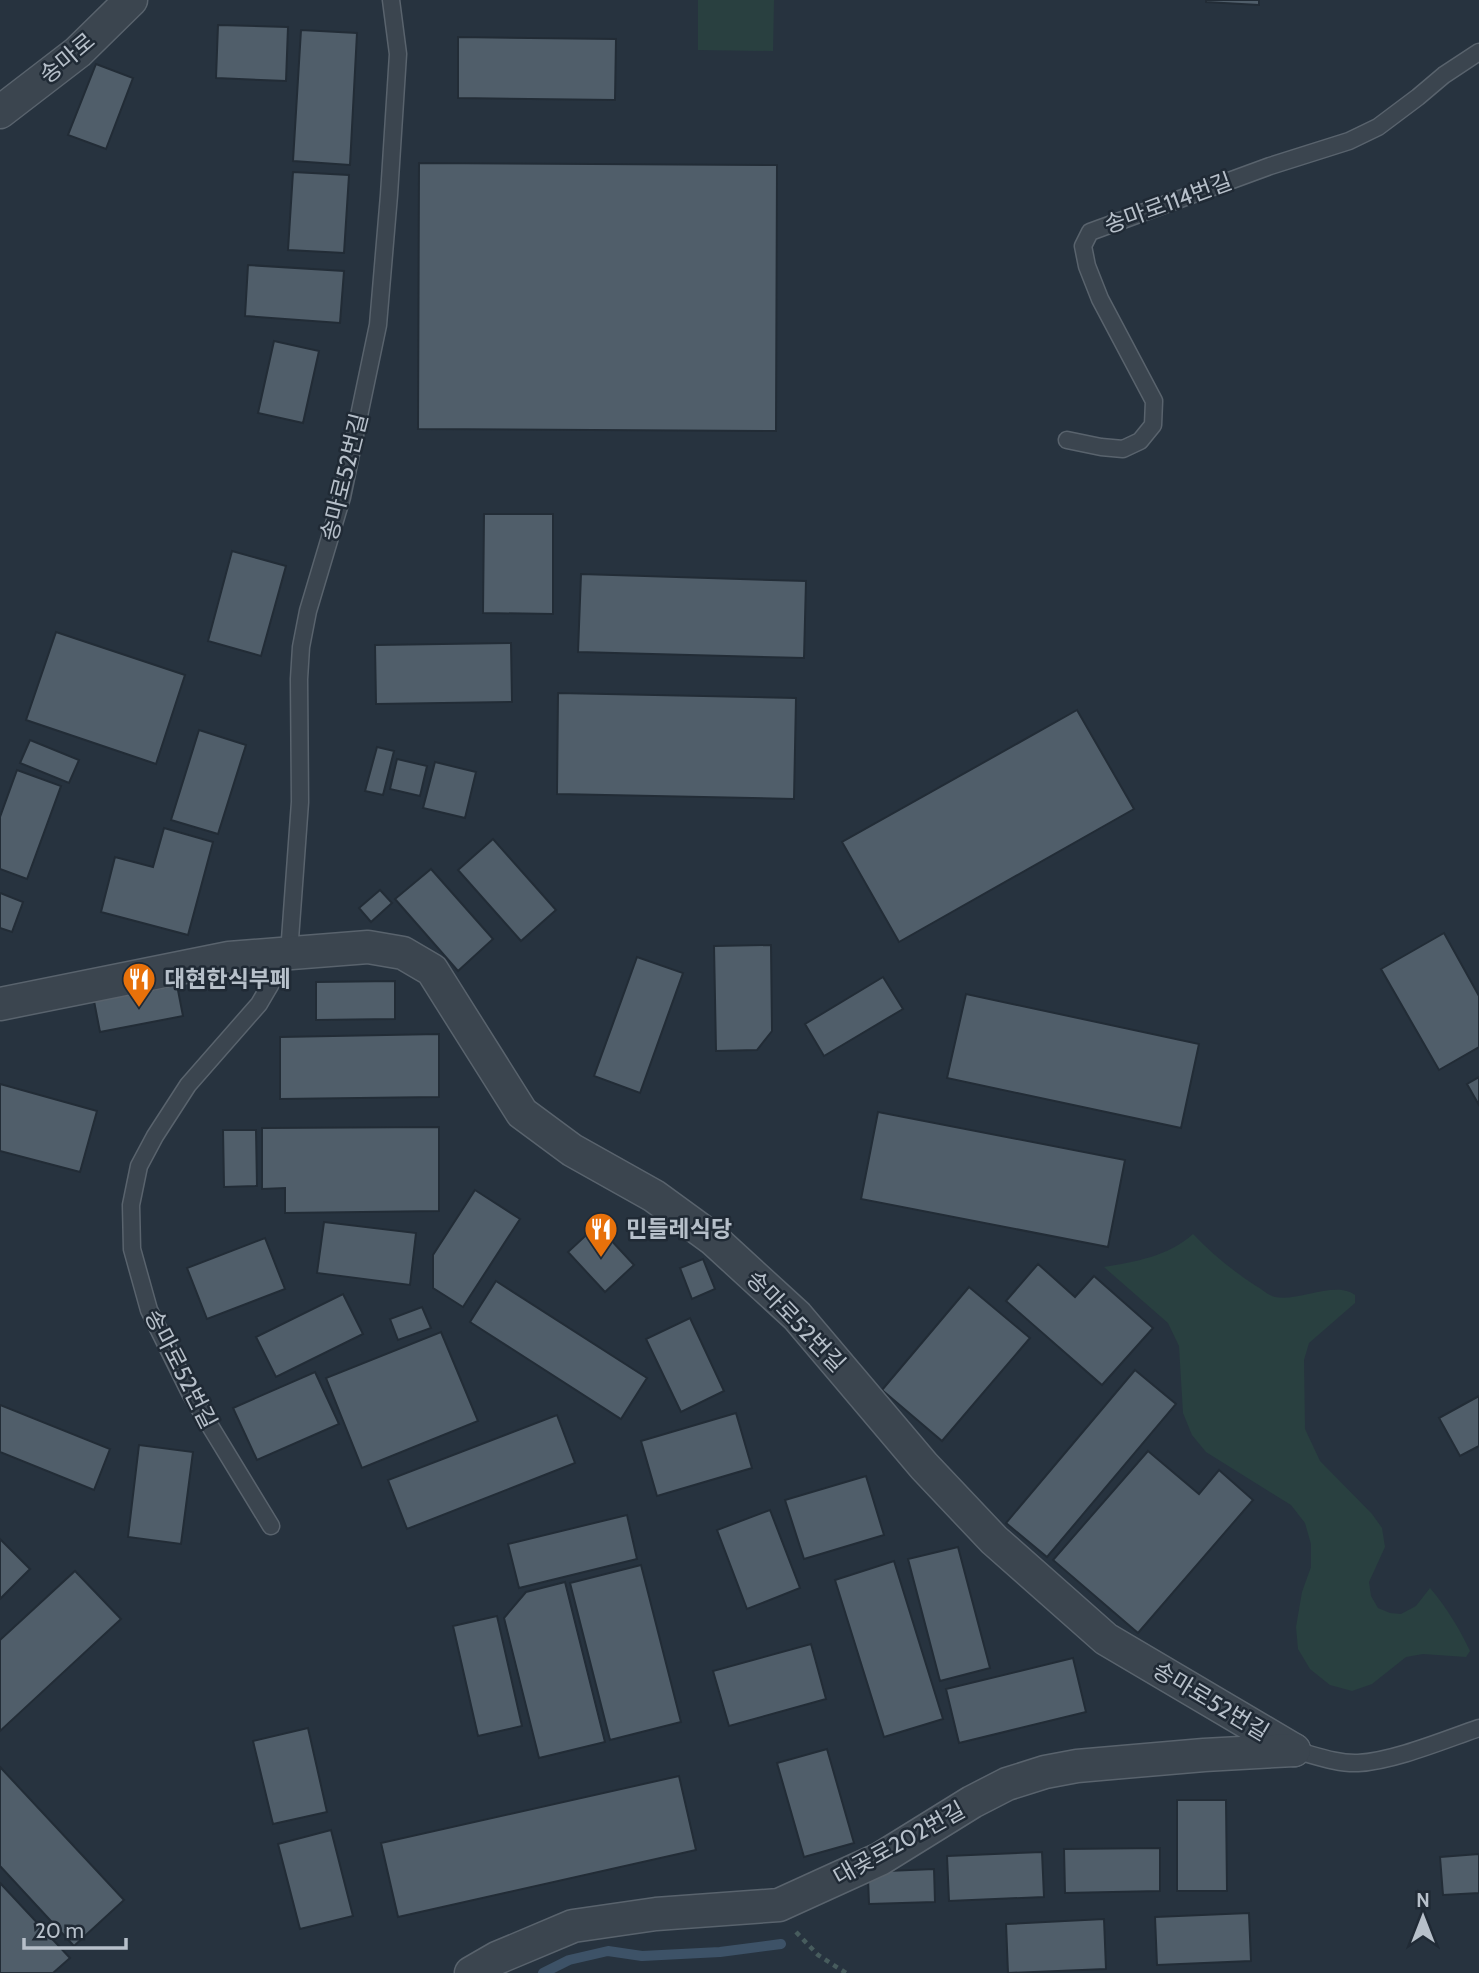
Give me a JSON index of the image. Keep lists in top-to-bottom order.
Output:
{
  "streets": {
    "street": ["송마로", "송마로52번길", "대곶로202번길"],
    "lane": ["송마로114번길"]
  },
  "crossings": [
    ["송마로52번길", "대곶로202번길"]
  ],
  "places": {
    "restaurant": ["대현한식부페", "민들레식당"]
  },
  "scale_bar": "20 m",
  "north": "top"
}
